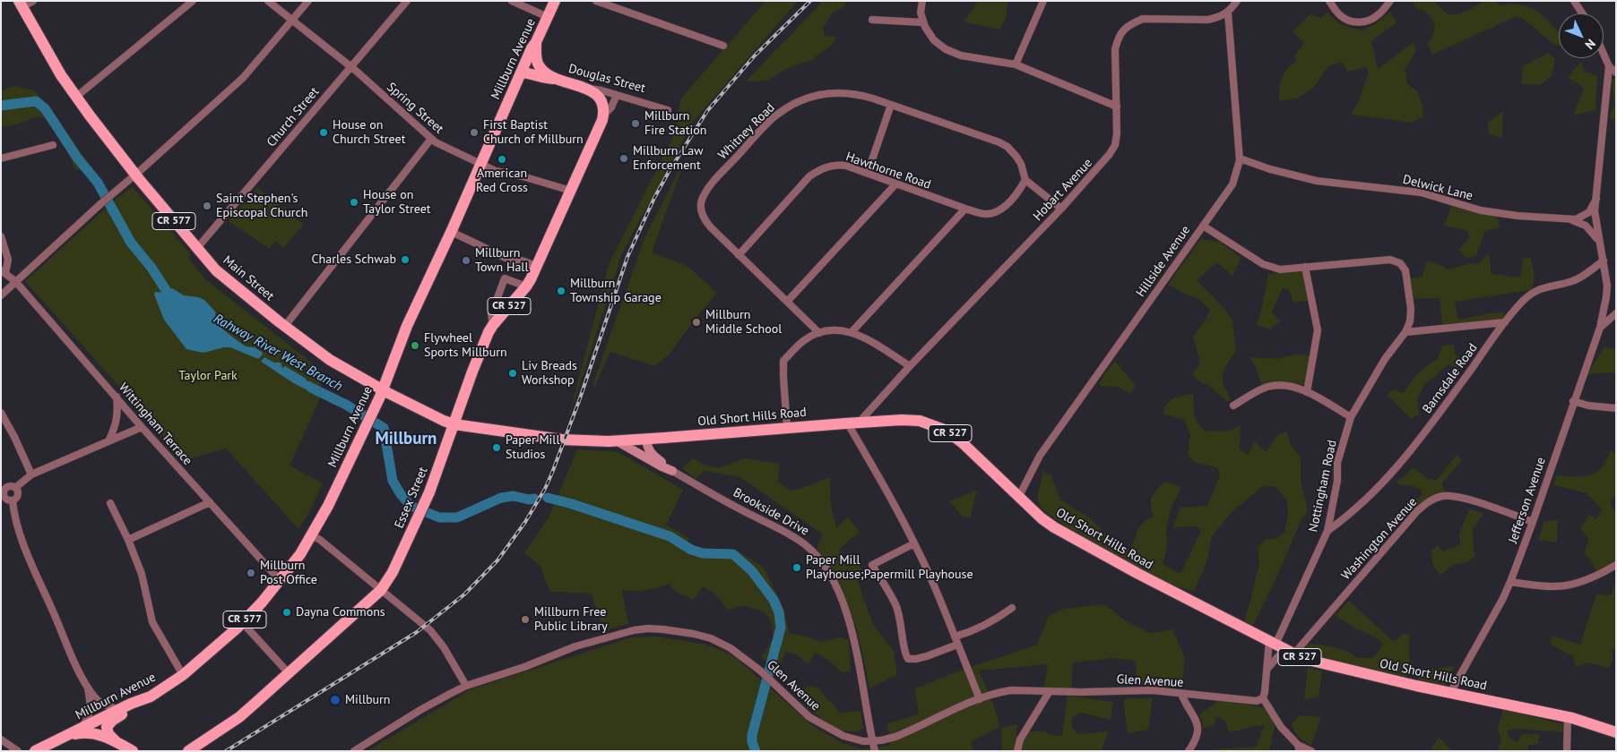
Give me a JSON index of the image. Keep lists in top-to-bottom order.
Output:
{
  "streets": {
    "main road": [
      "Millburn Avenue",
      "Douglas Street",
      "CR 577",
      "Main Street",
      "CR 527",
      "Old Short Hills Road",
      "Essex Street",
      "Brookside Drive"
    ],
    "street": [
      "Spring Street",
      "Church Street",
      "Whitney Road",
      "Hawthorne Road",
      "Delwick Lane",
      "Hobart Avenue",
      "Hillside Avenue",
      "Barnsdale Road",
      "Wittingham Terrace",
      "Nottingham Road",
      "Jefferson Avenue",
      "Washington Avenue",
      "Glen Avenue"
    ]
  },
  "crossings": [
    ["Millburn Avenue", "Douglas Street"],
    ["Millburn Avenue", "Spring Street"],
    ["Millburn Avenue", "CR 577"],
    ["Millburn Avenue", "Main Street"],
    ["Millburn Avenue", "Wittingham Terrace"],
    ["Douglas Street", "Essex Street"],
    ["Spring Street", "Church Street"],
    ["Spring Street", "Essex Street"],
    ["Church Street", "Main Street"],
    ["Whitney Road", "Hawthorne Road"],
    ["Delwick Lane", "Hillside Avenue"],
    ["Hobart Avenue", "Hillside Avenue"],
    ["Hobart Avenue", "Old Short Hills Road"],
    ["Hillside Avenue", "Old Short Hills Road"],
    ["Main Street", "Old Short Hills Road"],
    ["Main Street", "Essex Street"],
    ["Barnsdale Road", "Nottingham Road"],
    ["Old Short Hills Road", "Nottingham Road"],
    ["Old Short Hills Road", "Jefferson Avenue"],
    ["Old Short Hills Road", "Brookside Drive"],
    ["Old Short Hills Road", "Washington Avenue"],
    ["Nottingham Road", "Washington Avenue"],
    ["Jefferson Avenue", "Washington Avenue"],
    ["Brookside Drive", "Glen Avenue"]
  ],
  "districts": ["Millburn"],
  "water": ["Rahway River West Branch"],
  "parks": ["Taylor Park"],
  "places": [
    "Millburn Fire Station",
    "House on Church Street",
    "First Baptist Church of Millburn",
    "Millburn Law Enforcement",
    "American Red Cross",
    "House on Taylor Street",
    "Saint Stephen's Episcopal Church",
    "Charles Schwab",
    "Millburn Town Hall",
    "Millburn Township Garage",
    "Millburn Middle School",
    "Flywheel Sports Millburn",
    "Liv Breads Workshop",
    "Paper Mill Studios",
    "Paper Mill Playhouse;Papermill Playhouse",
    "Millburn Post Office",
    "Dayna Commons",
    "Millburn Free Public Library",
    "Millburn"
  ],
  "north": "bottom right"
}
